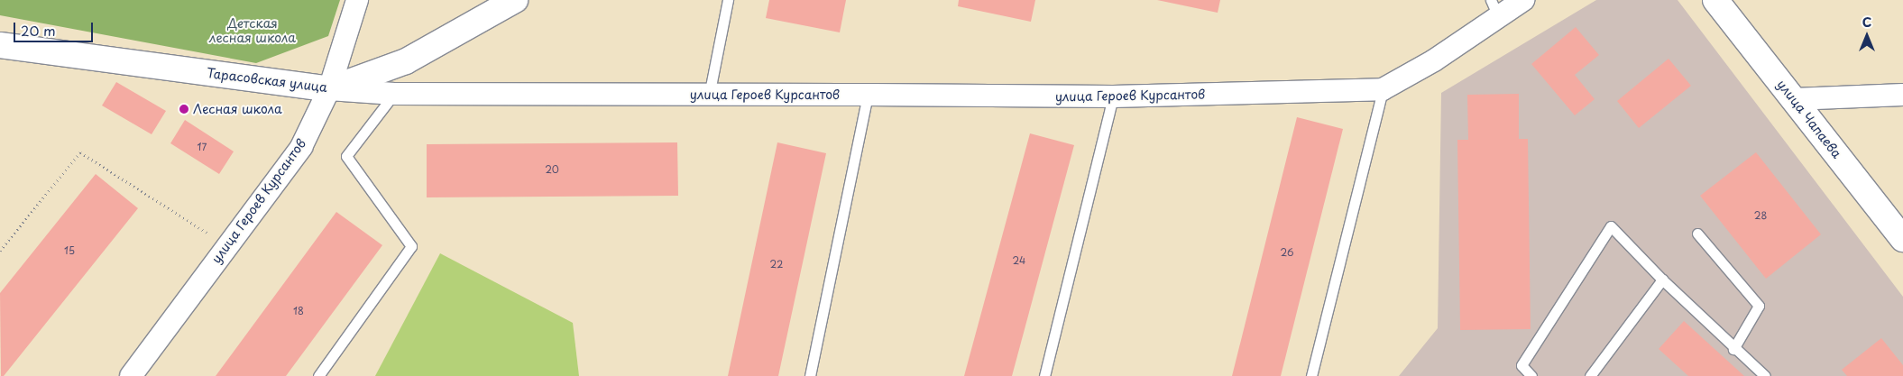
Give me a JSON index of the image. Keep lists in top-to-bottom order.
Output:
{
  "streets": {
    "street": ["Тарасовская улица", "улица Героев Курсантов", "улица Чапаева"]
  },
  "crossings": [
    ["Тарасовская улица", "улица Героев Курсантов"]
  ],
  "parks": ["Детская лесная школа"],
  "places": ["Лесная школа"],
  "house_numbers": [
    "17",
    "20",
    "28",
    "15",
    "26",
    "24",
    "22",
    "18"
  ],
  "scale_bar": "20 m",
  "north": "top"
}
